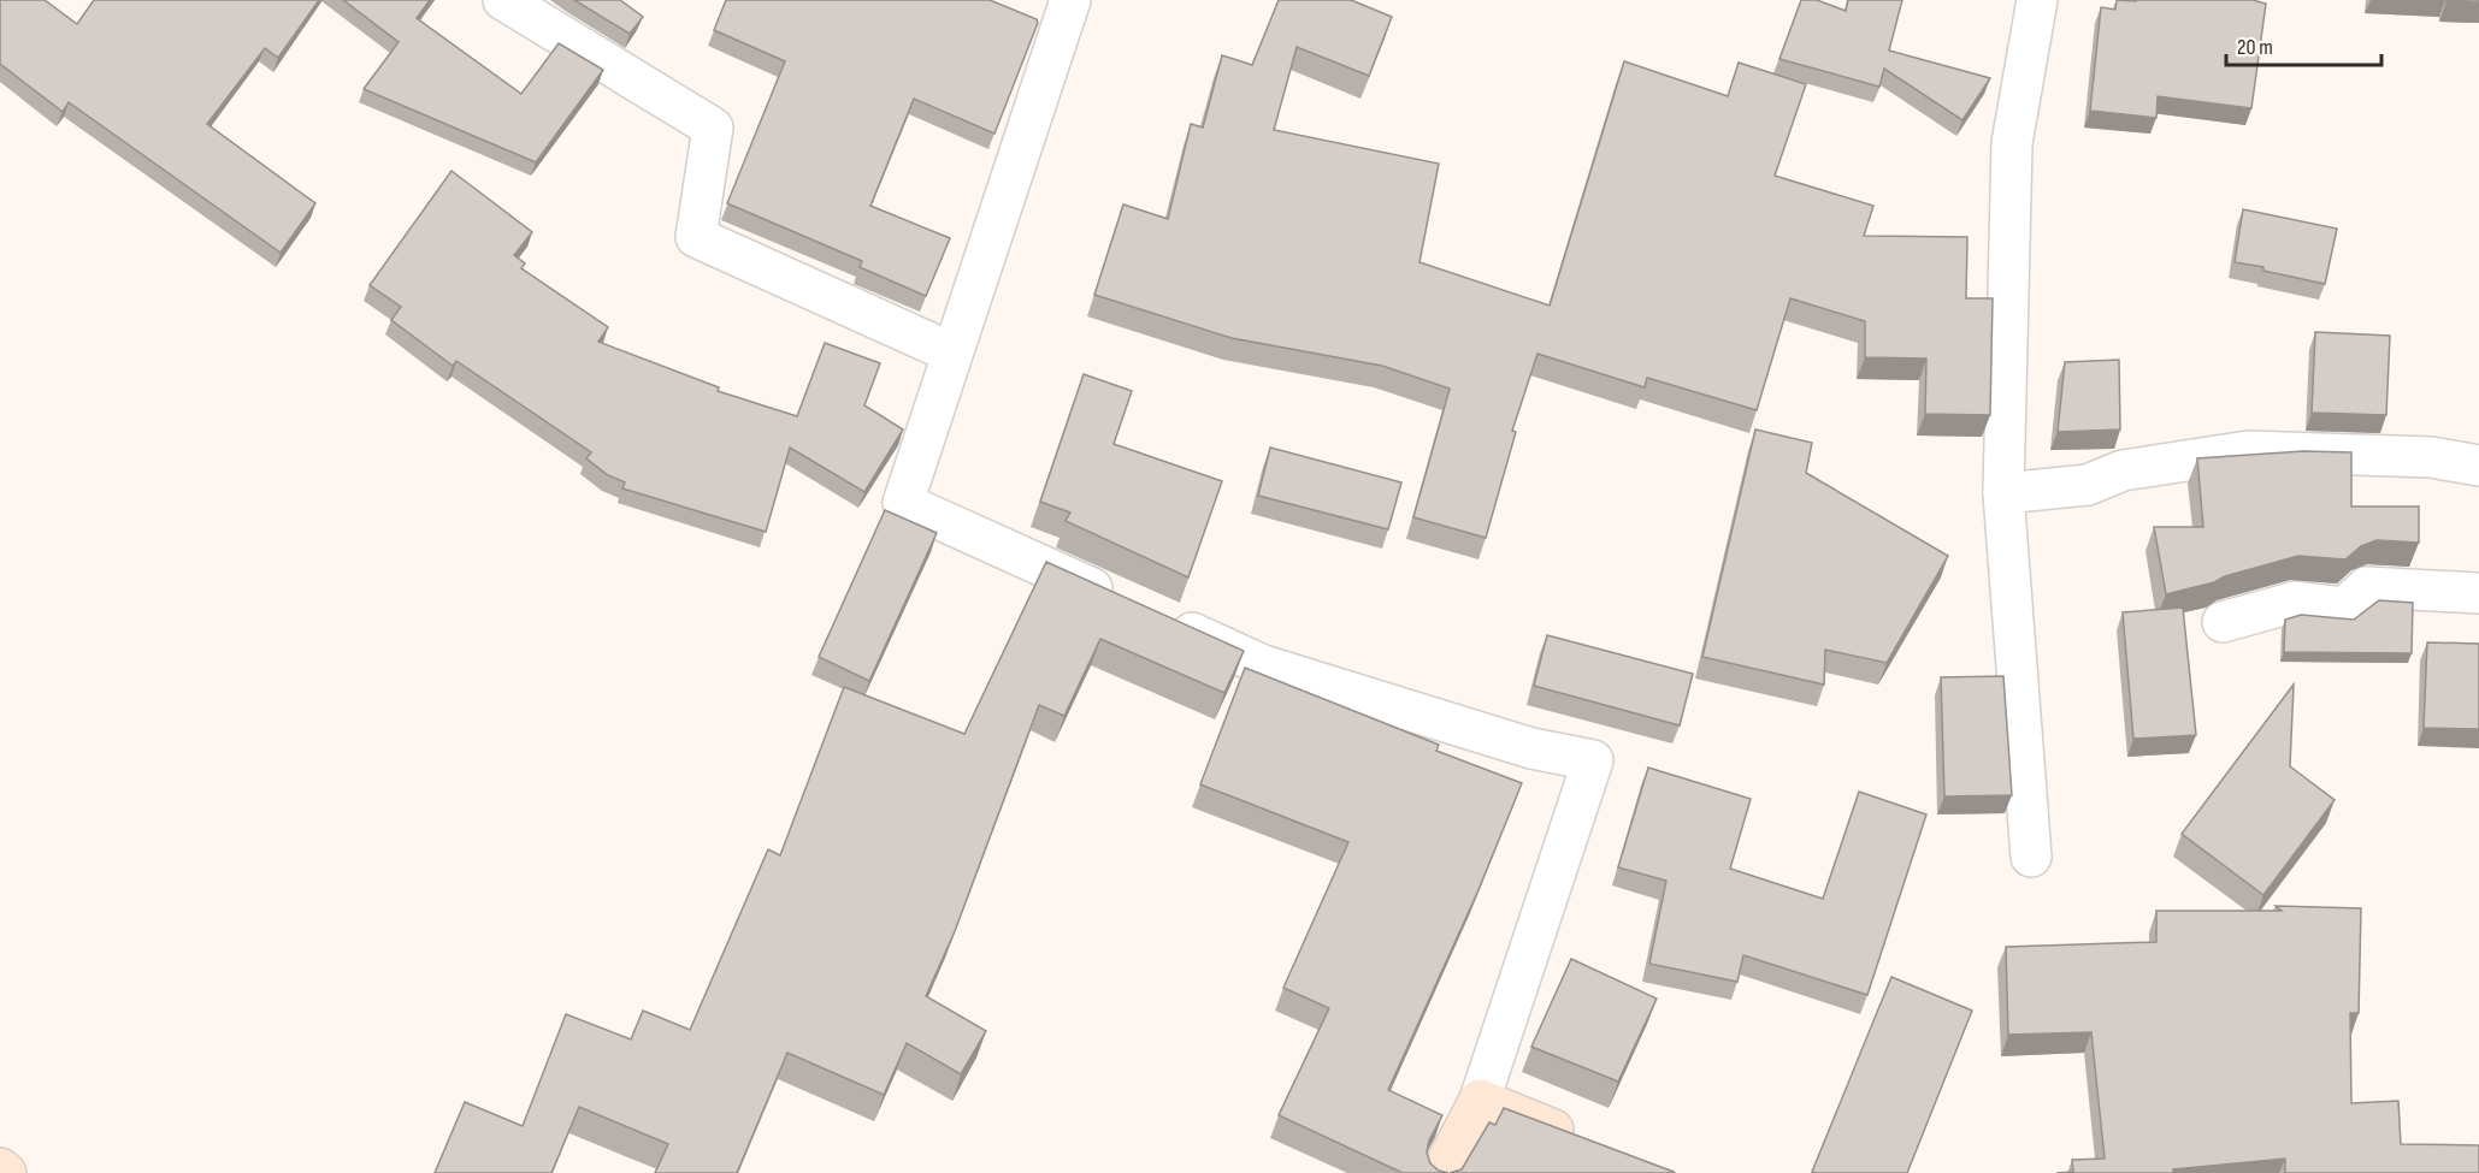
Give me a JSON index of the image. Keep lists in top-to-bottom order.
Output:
{
  "scale_bar": "20 m"
}
